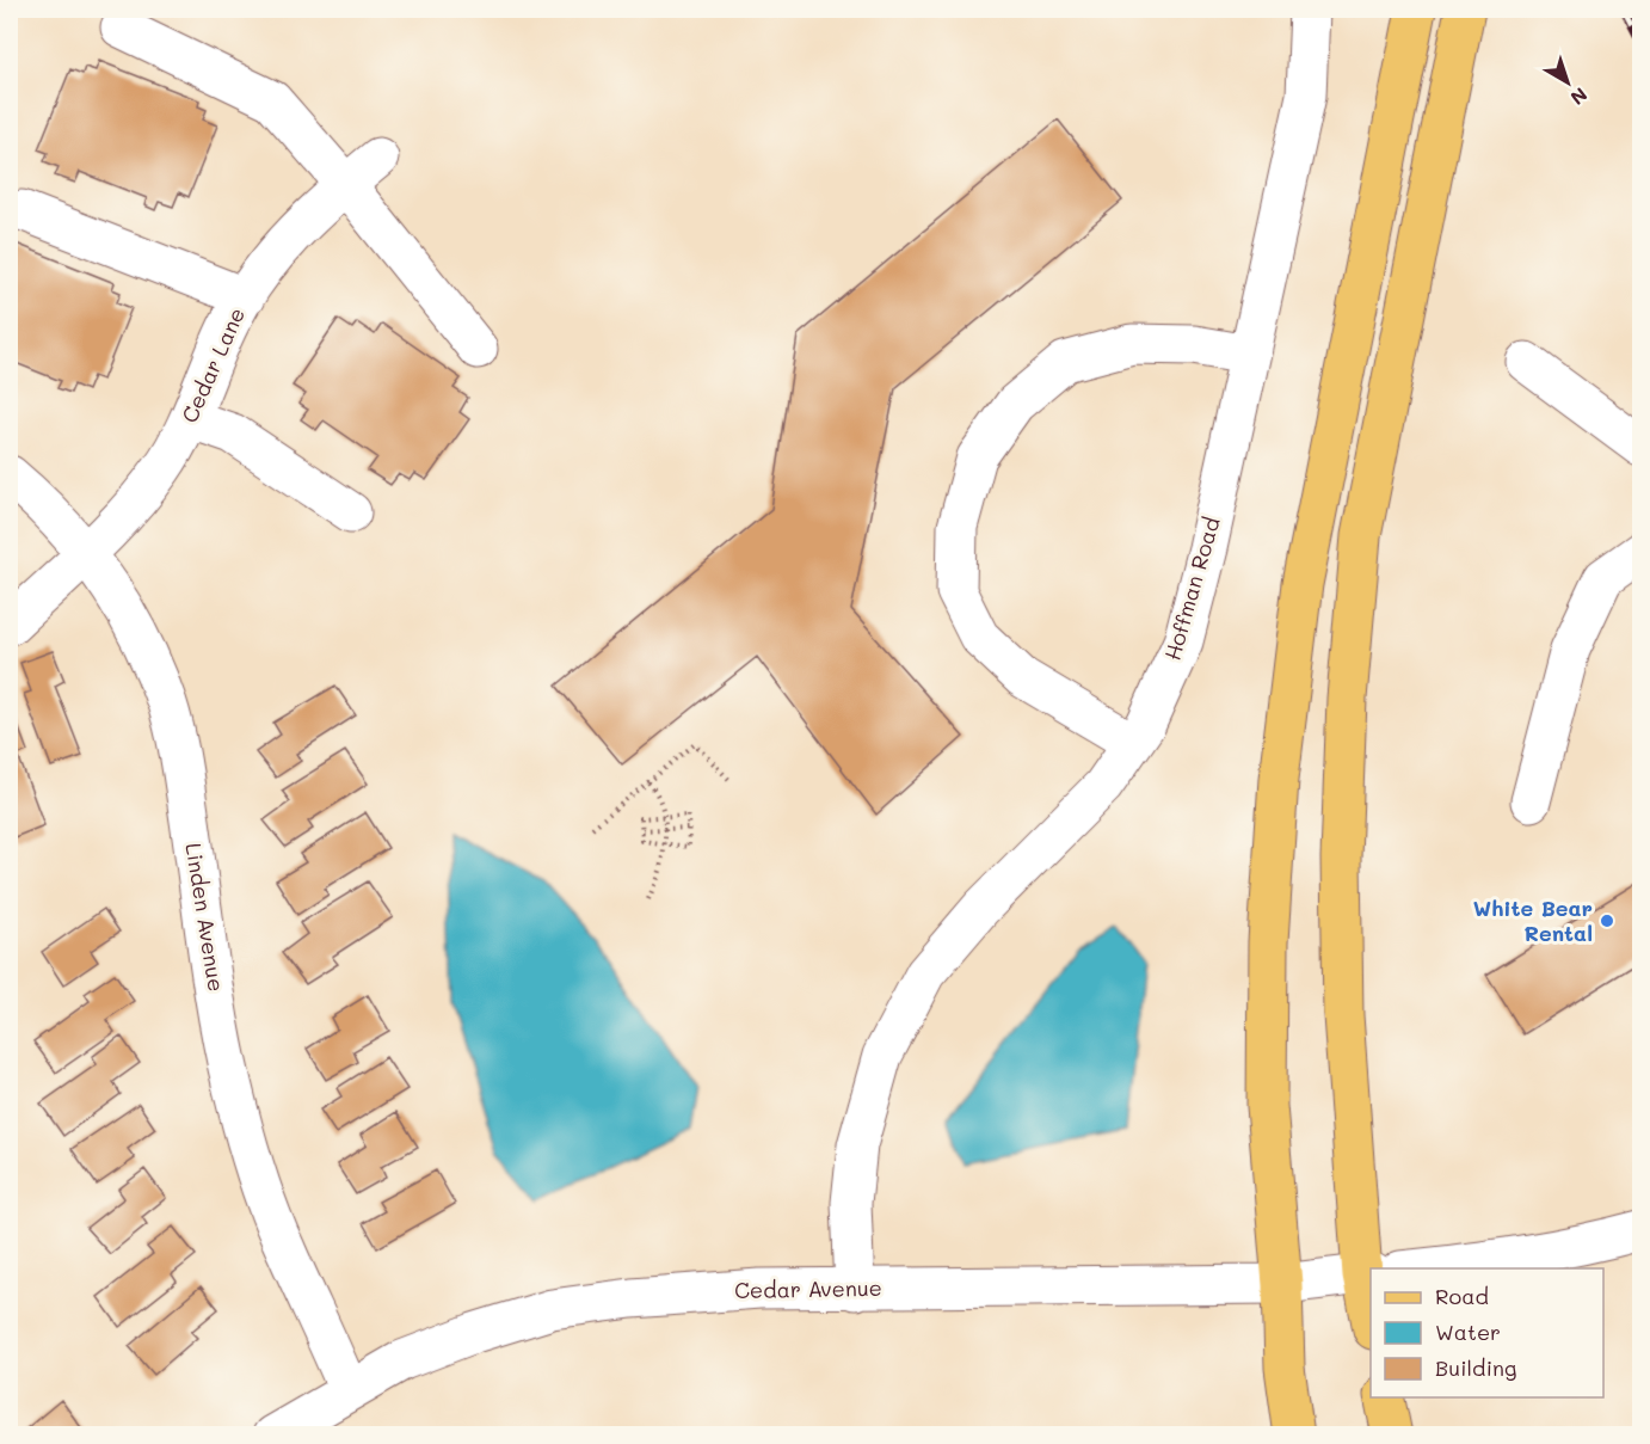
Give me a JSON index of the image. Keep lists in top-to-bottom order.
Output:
{
  "streets": {
    "street": [
      "Cedar Lane",
      "Hoffman Road",
      "Linden Avenue",
      "Cedar Avenue"
    ]
  },
  "crossings": [
    ["Cedar Lane", "Linden Avenue"],
    ["Hoffman Road", "Cedar Avenue"],
    ["Linden Avenue", "Cedar Avenue"]
  ],
  "places": ["White Bear Rental"],
  "legend": ["Road", "Water", "Building"],
  "north": "bottom right"
}
